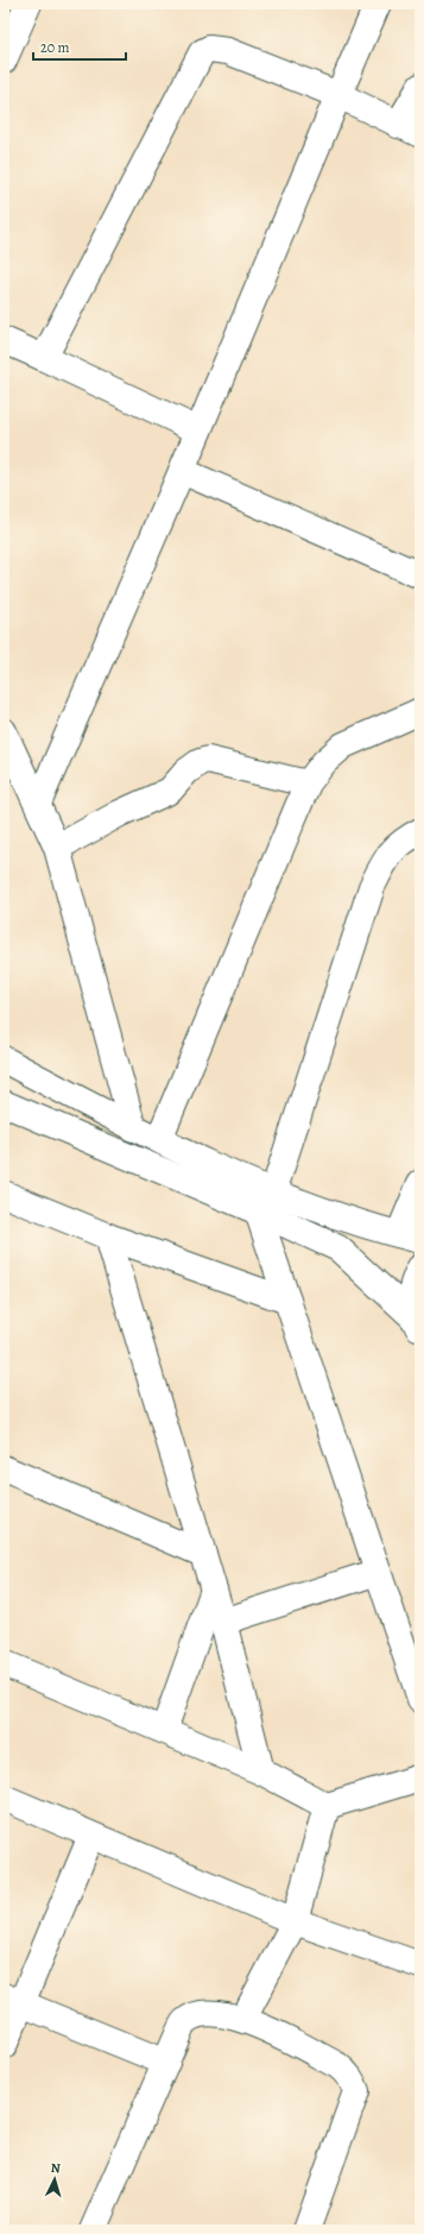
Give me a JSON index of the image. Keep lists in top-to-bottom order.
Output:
{
  "scale_bar": "20 m",
  "north": "top"
}
